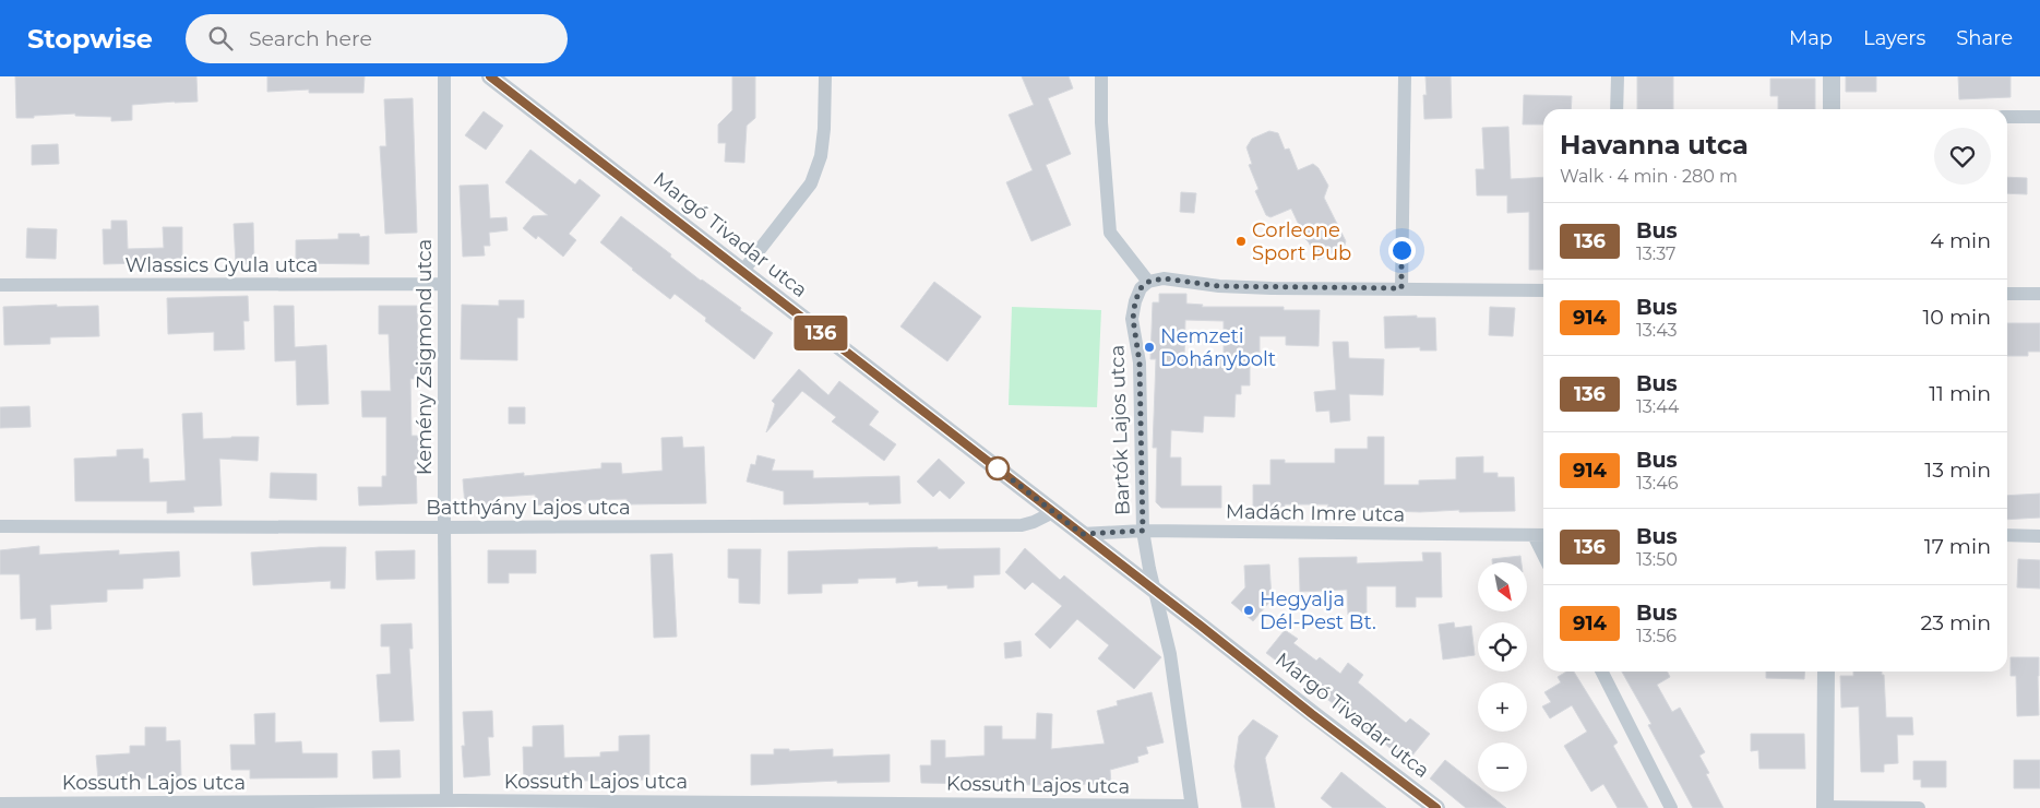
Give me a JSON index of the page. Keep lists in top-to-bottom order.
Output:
{
  "streets": {
    "street": [
      "Margó Tivadar utca",
      "Wlassics Gyula utca",
      "Kemény Zsigmond utca",
      "Bartók Lajos utca",
      "Batthyány Lajos utca",
      "Madách Imre utca",
      "Kossuth Lajos utca"
    ]
  },
  "crossings": [
    ["Margó Tivadar utca", "Bartók Lajos utca"],
    ["Margó Tivadar utca", "Batthyány Lajos utca"],
    ["Margó Tivadar utca", "Madách Imre utca"],
    ["Wlassics Gyula utca", "Kemény Zsigmond utca"],
    ["Kemény Zsigmond utca", "Batthyány Lajos utca"],
    ["Kemény Zsigmond utca", "Kossuth Lajos utca"],
    ["Bartók Lajos utca", "Madách Imre utca"],
    ["Bartók Lajos utca", "Kossuth Lajos utca"]
  ],
  "places": ["Corleone Sport Pub", "Nemzeti Dohánybolt", "Hegyalja Dél-Pest Bt."],
  "lines": ["bus line 136"],
  "north": "bottom right",
  "page": {
    "header": "Stopwise",
    "search": "Search here",
    "nav": ["Map", "Layers", "Share"],
    "on_map": "136",
    "heading": ["Havanna utca", "Walk · 4 min · 280 m"],
    "list": [
      {
        "mark": "136",
        "name": "Bus",
        "note": "13:37",
        "value": "4 min"
      },
      {
        "mark": "914",
        "name": "Bus",
        "note": "13:43",
        "value": "10 min"
      },
      {
        "mark": "136",
        "name": "Bus",
        "note": "13:44",
        "value": "11 min"
      },
      {
        "mark": "914",
        "name": "Bus",
        "note": "13:46",
        "value": "13 min"
      },
      {
        "mark": "136",
        "name": "Bus",
        "note": "13:50",
        "value": "17 min"
      },
      {
        "mark": "914",
        "name": "Bus",
        "note": "13:56",
        "value": "23 min"
      }
    ],
    "map_buttons": ["+", "−"]
  }
}
